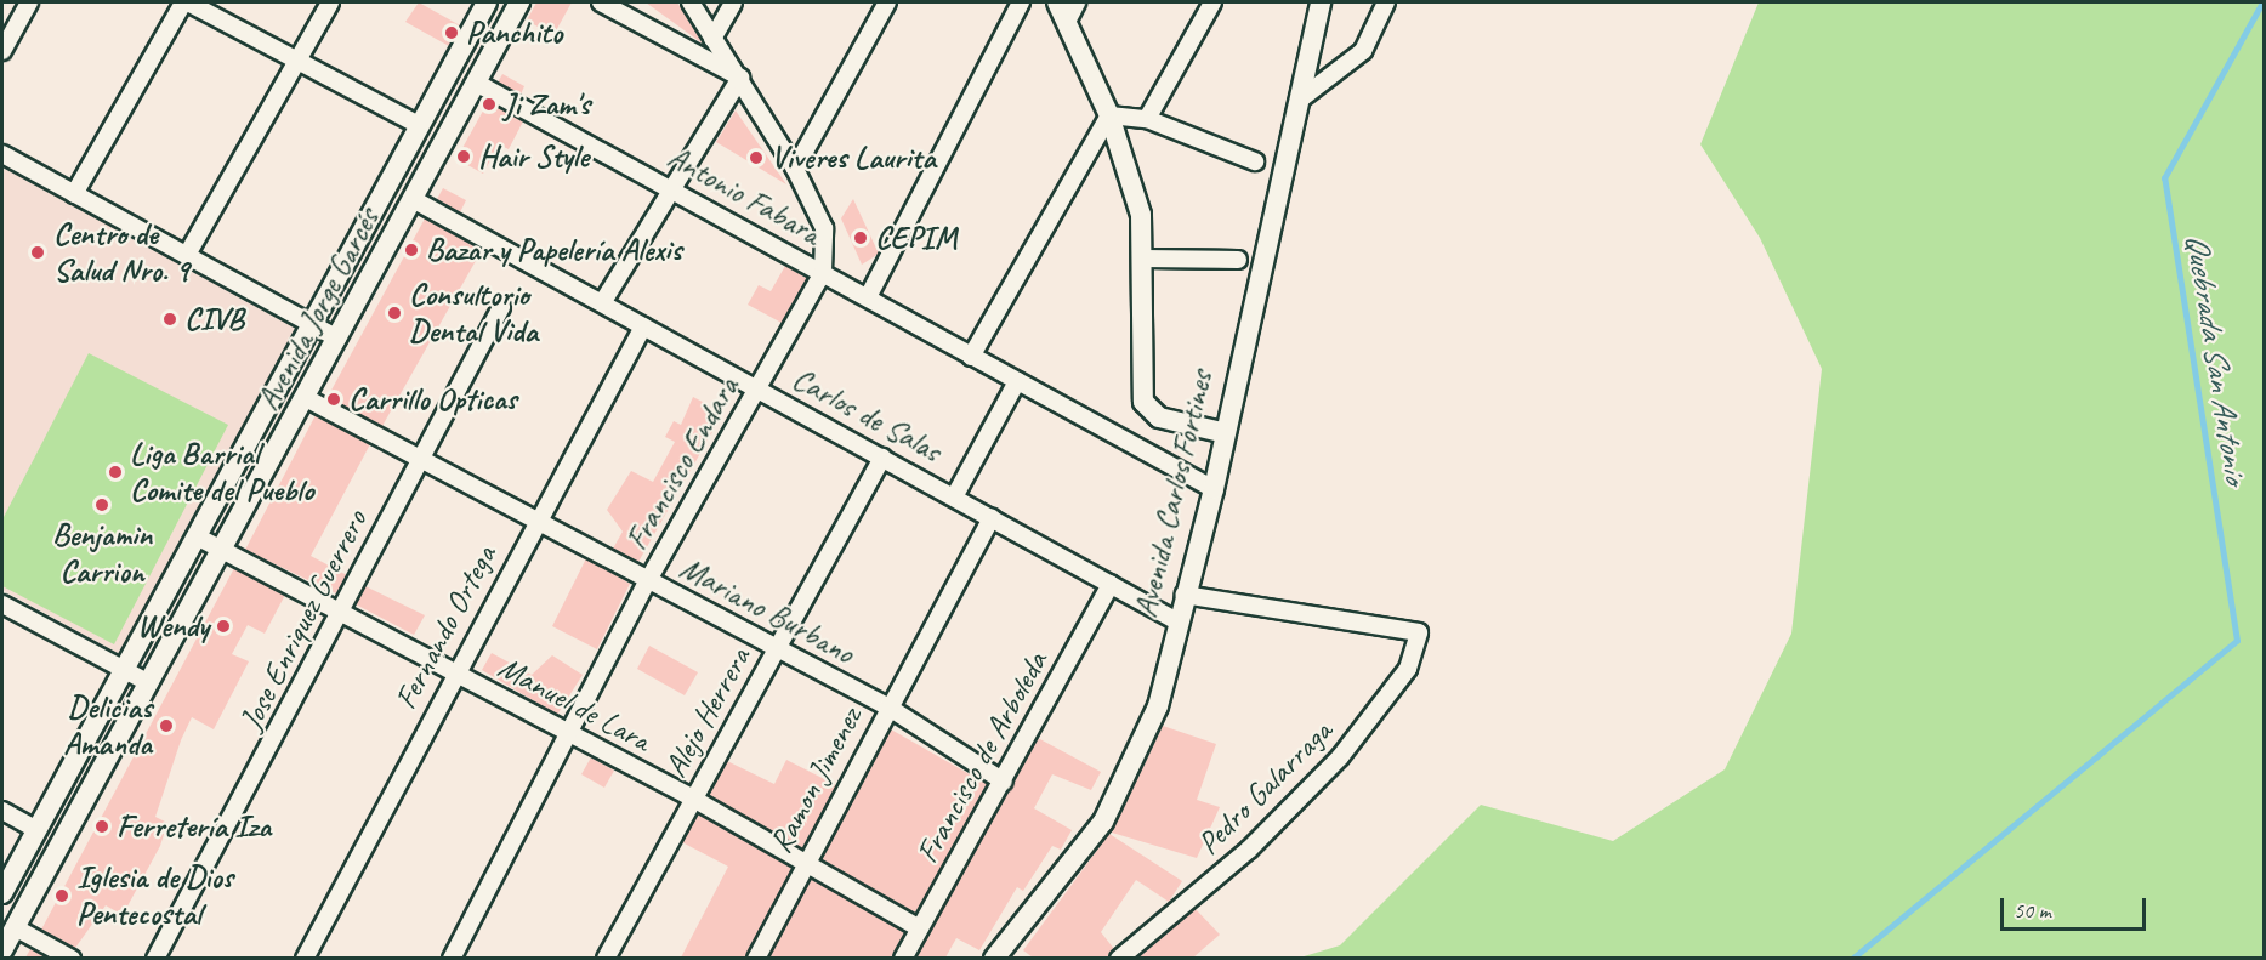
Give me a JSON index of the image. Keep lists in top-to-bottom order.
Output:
{
  "streets": {
    "street": [
      "Antonio Fabara",
      "Avenida Jorge Garcés",
      "Carlos de Salas",
      "Francisco Endara",
      "Avenida Carlos Fortines",
      "Mariano Burbano",
      "Jose Enriquez Guerrero",
      "Fernando Ortega",
      "Manuel de Lara",
      "Alejo Herrera",
      "Francisco de Arboleda",
      "Ramon Jimenez",
      "Pedro Galarraga"
    ]
  },
  "crossings": [
    ["Antonio Fabara", "Avenida Jorge Garcés"],
    ["Antonio Fabara", "Francisco Endara"],
    ["Antonio Fabara", "Avenida Carlos Fortines"],
    ["Avenida Jorge Garcés", "Carlos de Salas"],
    ["Avenida Jorge Garcés", "Mariano Burbano"],
    ["Avenida Jorge Garcés", "Manuel de Lara"],
    ["Carlos de Salas", "Francisco Endara"],
    ["Carlos de Salas", "Avenida Carlos Fortines"],
    ["Carlos de Salas", "Fernando Ortega"],
    ["Carlos de Salas", "Alejo Herrera"],
    ["Carlos de Salas", "Francisco de Arboleda"],
    ["Carlos de Salas", "Ramon Jimenez"],
    ["Francisco Endara", "Mariano Burbano"],
    ["Francisco Endara", "Manuel de Lara"],
    ["Avenida Carlos Fortines", "Pedro Galarraga"],
    ["Mariano Burbano", "Jose Enriquez Guerrero"],
    ["Mariano Burbano", "Fernando Ortega"],
    ["Mariano Burbano", "Alejo Herrera"],
    ["Mariano Burbano", "Francisco de Arboleda"],
    ["Mariano Burbano", "Ramon Jimenez"],
    ["Jose Enriquez Guerrero", "Manuel de Lara"],
    ["Fernando Ortega", "Manuel de Lara"],
    ["Manuel de Lara", "Alejo Herrera"],
    ["Manuel de Lara", "Francisco de Arboleda"],
    ["Manuel de Lara", "Ramon Jimenez"]
  ],
  "water": ["Quebrada San Antonio"],
  "places": [
    "Panchito",
    "Ji Zam's",
    "Hair Style",
    "Viveres Laurita",
    "CEPIM",
    "Bazar y Papelería Alexis",
    "Centro de Salud Nro. 9",
    "Consultorio Dental Vida",
    "CIVB",
    "Carrillo Opticas",
    "Liga Barrial Comite del Pueblo",
    "Benjamin Carrion",
    "Wendy",
    "Delicias Amanda",
    "Ferretería Iza",
    "Iglesia de Dios Pentecostal"
  ],
  "scale_bar": "50 m"
}
